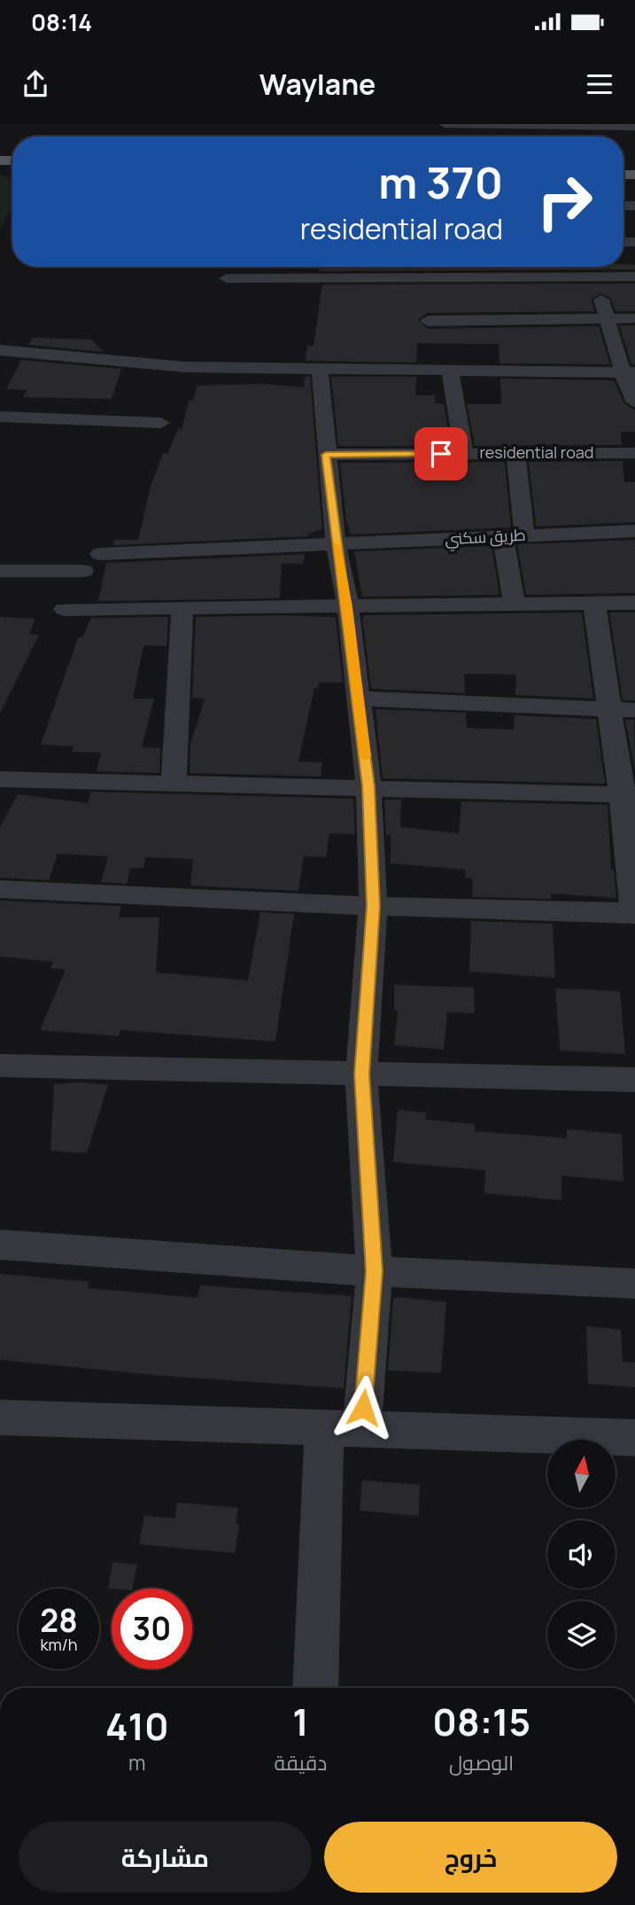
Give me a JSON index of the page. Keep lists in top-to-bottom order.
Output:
{
  "streets": {
    "street": ["residential road", "طريق سكني"]
  },
  "north": "top",
  "page": {
    "status": "08:14",
    "header": "Waylane",
    "turn": ["370 m", "residential road"],
    "speed": "28 km/h",
    "limit": "30",
    "eta": [
      "08:15",
      "الوصول",
      "1",
      "دقيقة",
      "410",
      "m"
    ],
    "buttons": ["خروج", "مشاركة"]
  }
}
